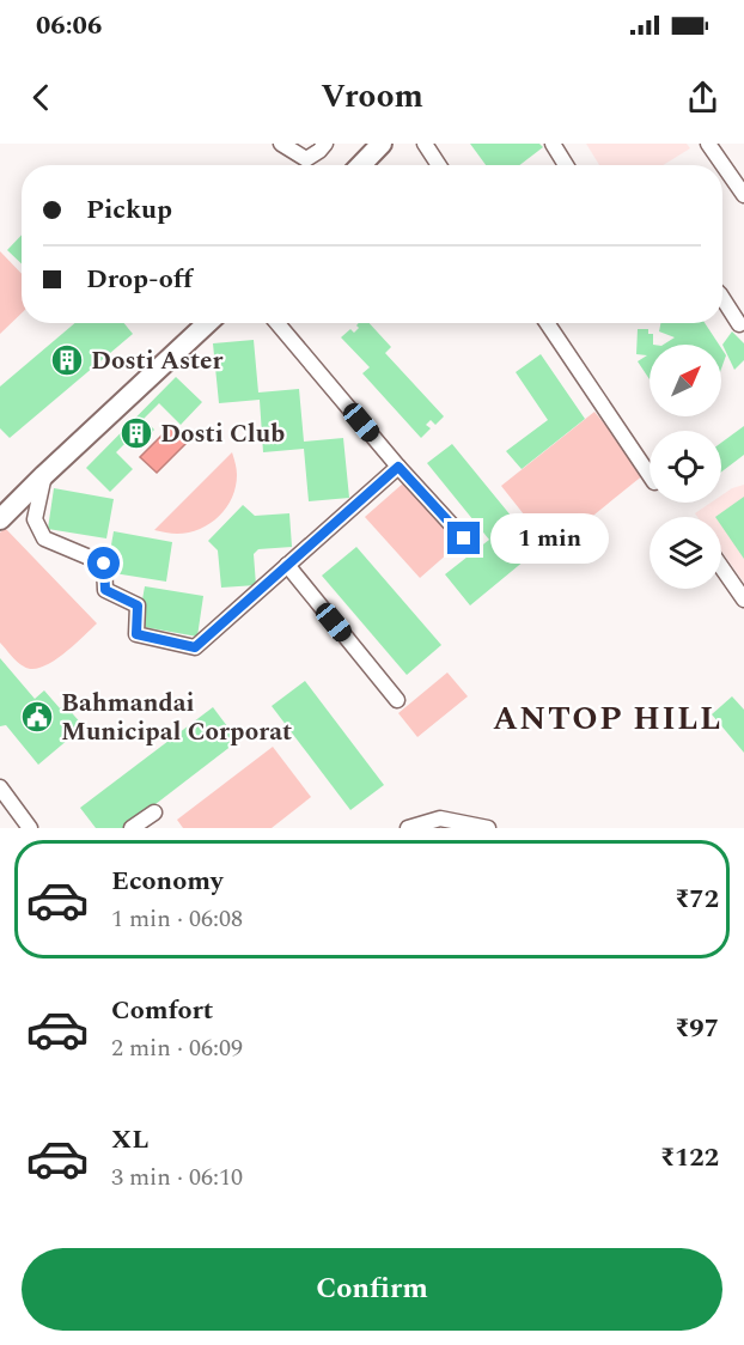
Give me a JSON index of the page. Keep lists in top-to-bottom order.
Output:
{
  "districts": ["ANTOP HILL"],
  "places": {
    "building": ["Dosti Aster", "Dosti Club"],
    "public building": ["Bahmandai Municipal Corporat"]
  },
  "north": "top right",
  "page": {
    "status": "06:06",
    "header": "Vroom",
    "banner": ["Pickup", "Drop-off"],
    "bubble": "1 min",
    "list": [
      {
        "name": "Economy",
        "note": "1 min · 06:08",
        "value": "₹72"
      },
      {
        "name": "Comfort",
        "note": "2 min · 06:09",
        "value": "₹97"
      },
      {
        "name": "XL",
        "note": "3 min · 06:10",
        "value": "₹122"
      }
    ],
    "buttons": "Confirm"
  }
}
